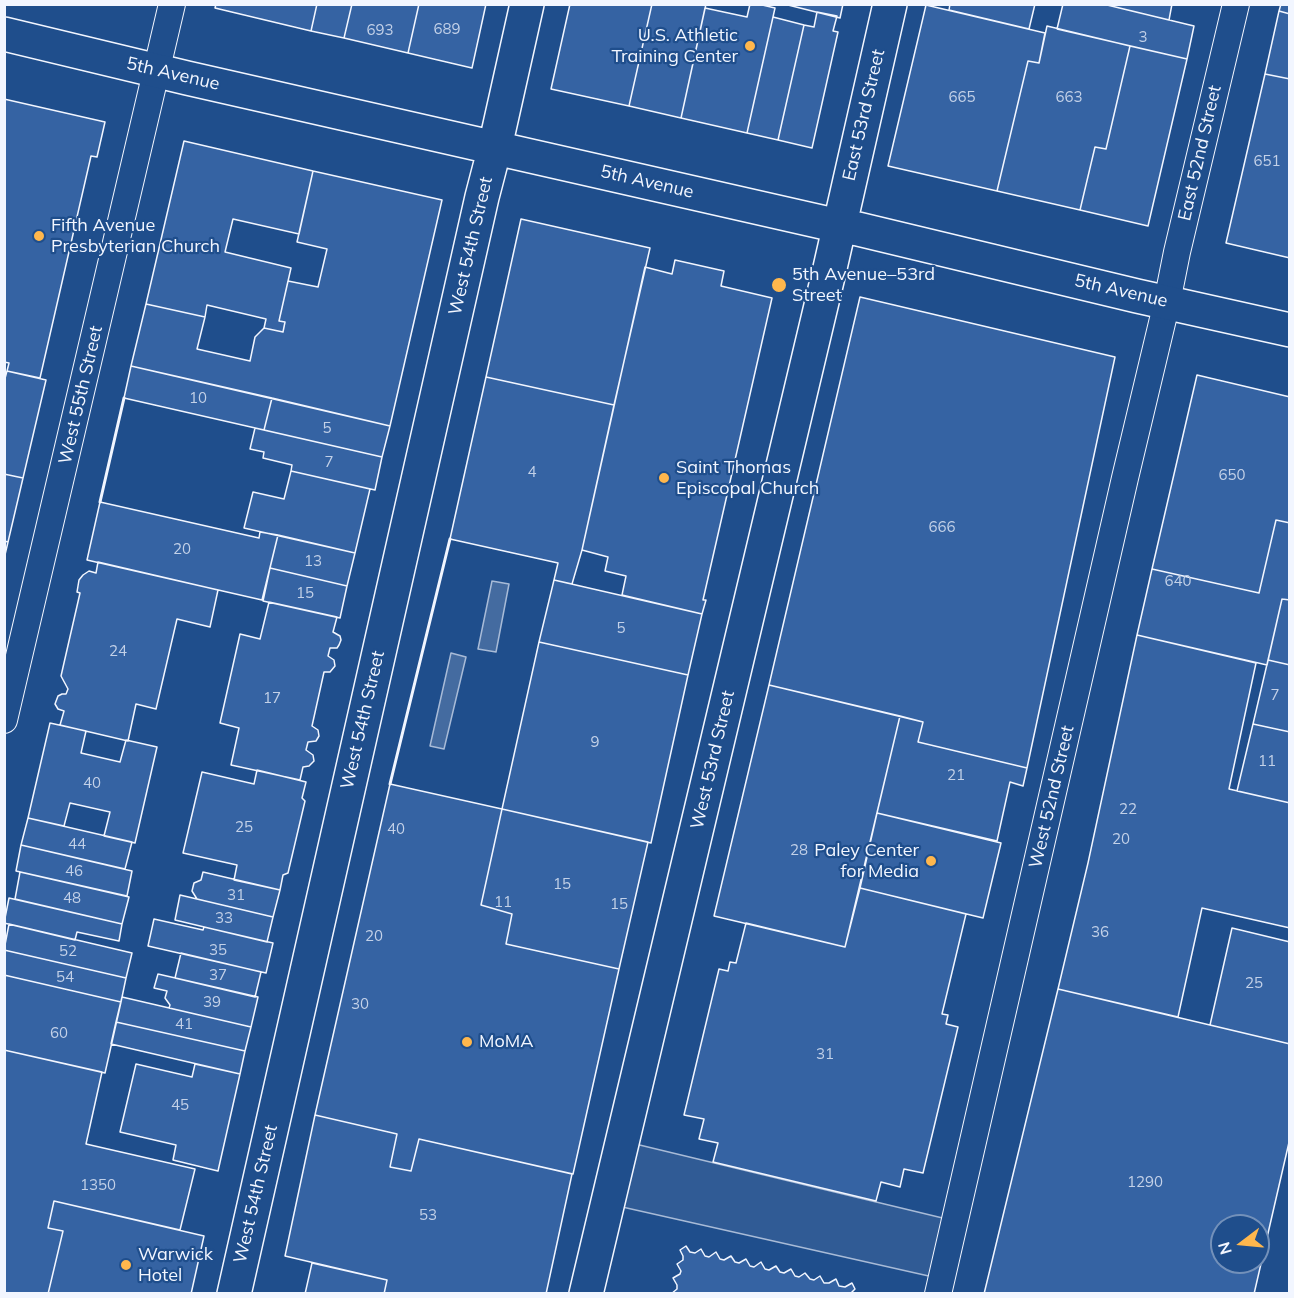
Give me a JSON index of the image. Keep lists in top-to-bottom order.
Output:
{
  "streets": {
    "main road": [
      "5th Avenue",
      "East 53rd Street",
      "West 54th Street",
      "West 53rd Street"
    ],
    "street": ["East 52nd Street", "West 55th Street", "West 52nd Street"]
  },
  "crossings": [
    ["5th Avenue", "East 53rd Street"],
    ["5th Avenue", "East 52nd Street"],
    ["5th Avenue", "West 54th Street"],
    ["5th Avenue", "West 55th Street"],
    ["5th Avenue", "West 53rd Street"],
    ["5th Avenue", "West 52nd Street"],
    ["East 53rd Street", "West 53rd Street"],
    ["East 52nd Street", "West 52nd Street"]
  ],
  "places": [
    "U.S. Athletic Training Center",
    "Fifth Avenue Presbyterian Church",
    "5th Avenue–53rd Street",
    "Saint Thomas Episcopal Church",
    "Paley Center for Media",
    "MoMA",
    "Warwick Hotel"
  ],
  "house_numbers": [
    "689",
    "693",
    "3",
    "665",
    "663",
    "651",
    "10",
    "5",
    "7",
    "4",
    "650",
    "666",
    "20",
    "13",
    "640",
    "15",
    "5",
    "24",
    "7",
    "17",
    "9",
    "11",
    "21",
    "40",
    "22",
    "25",
    "40",
    "20",
    "44",
    "28",
    "46",
    "15",
    "31",
    "48",
    "11",
    "15",
    "33",
    "36",
    "20",
    "35",
    "52",
    "37",
    "54",
    "25",
    "39",
    "30",
    "41",
    "60",
    "31",
    "45",
    "1290",
    "1350",
    "53"
  ],
  "north": "left"
}
